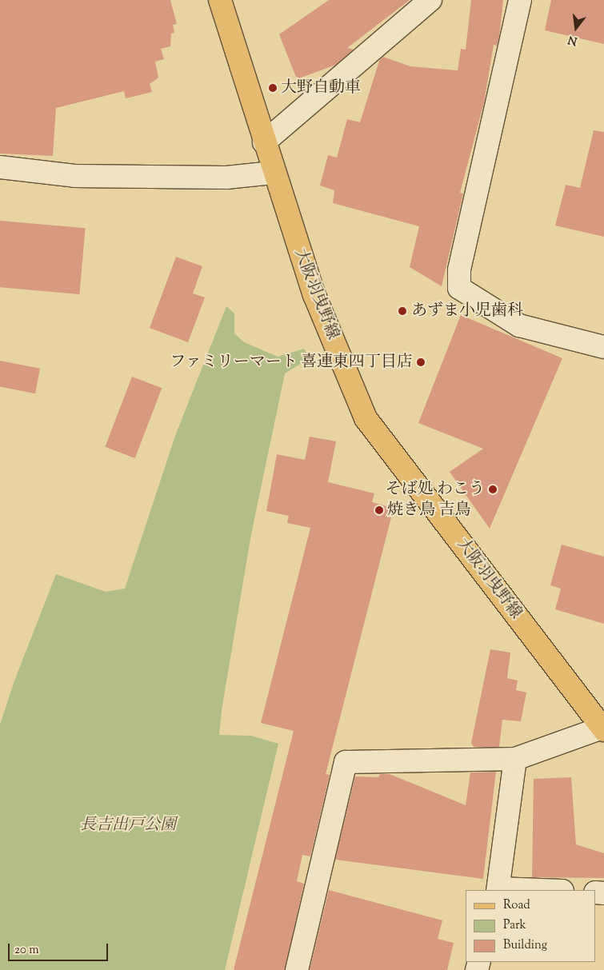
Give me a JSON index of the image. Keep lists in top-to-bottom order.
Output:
{
  "streets": {
    "main road": ["大阪羽曳野線"]
  },
  "parks": ["長吉出戸公園"],
  "places": [
    "大野自動車",
    "あずま小児歯科",
    "ファミリーマート 喜連東四丁目店",
    "そば処 わこう",
    "焼き鳥 吉鳥"
  ],
  "legend": ["Road", "Park", "Building"],
  "scale_bar": "20 m",
  "north": "bottom"
}
